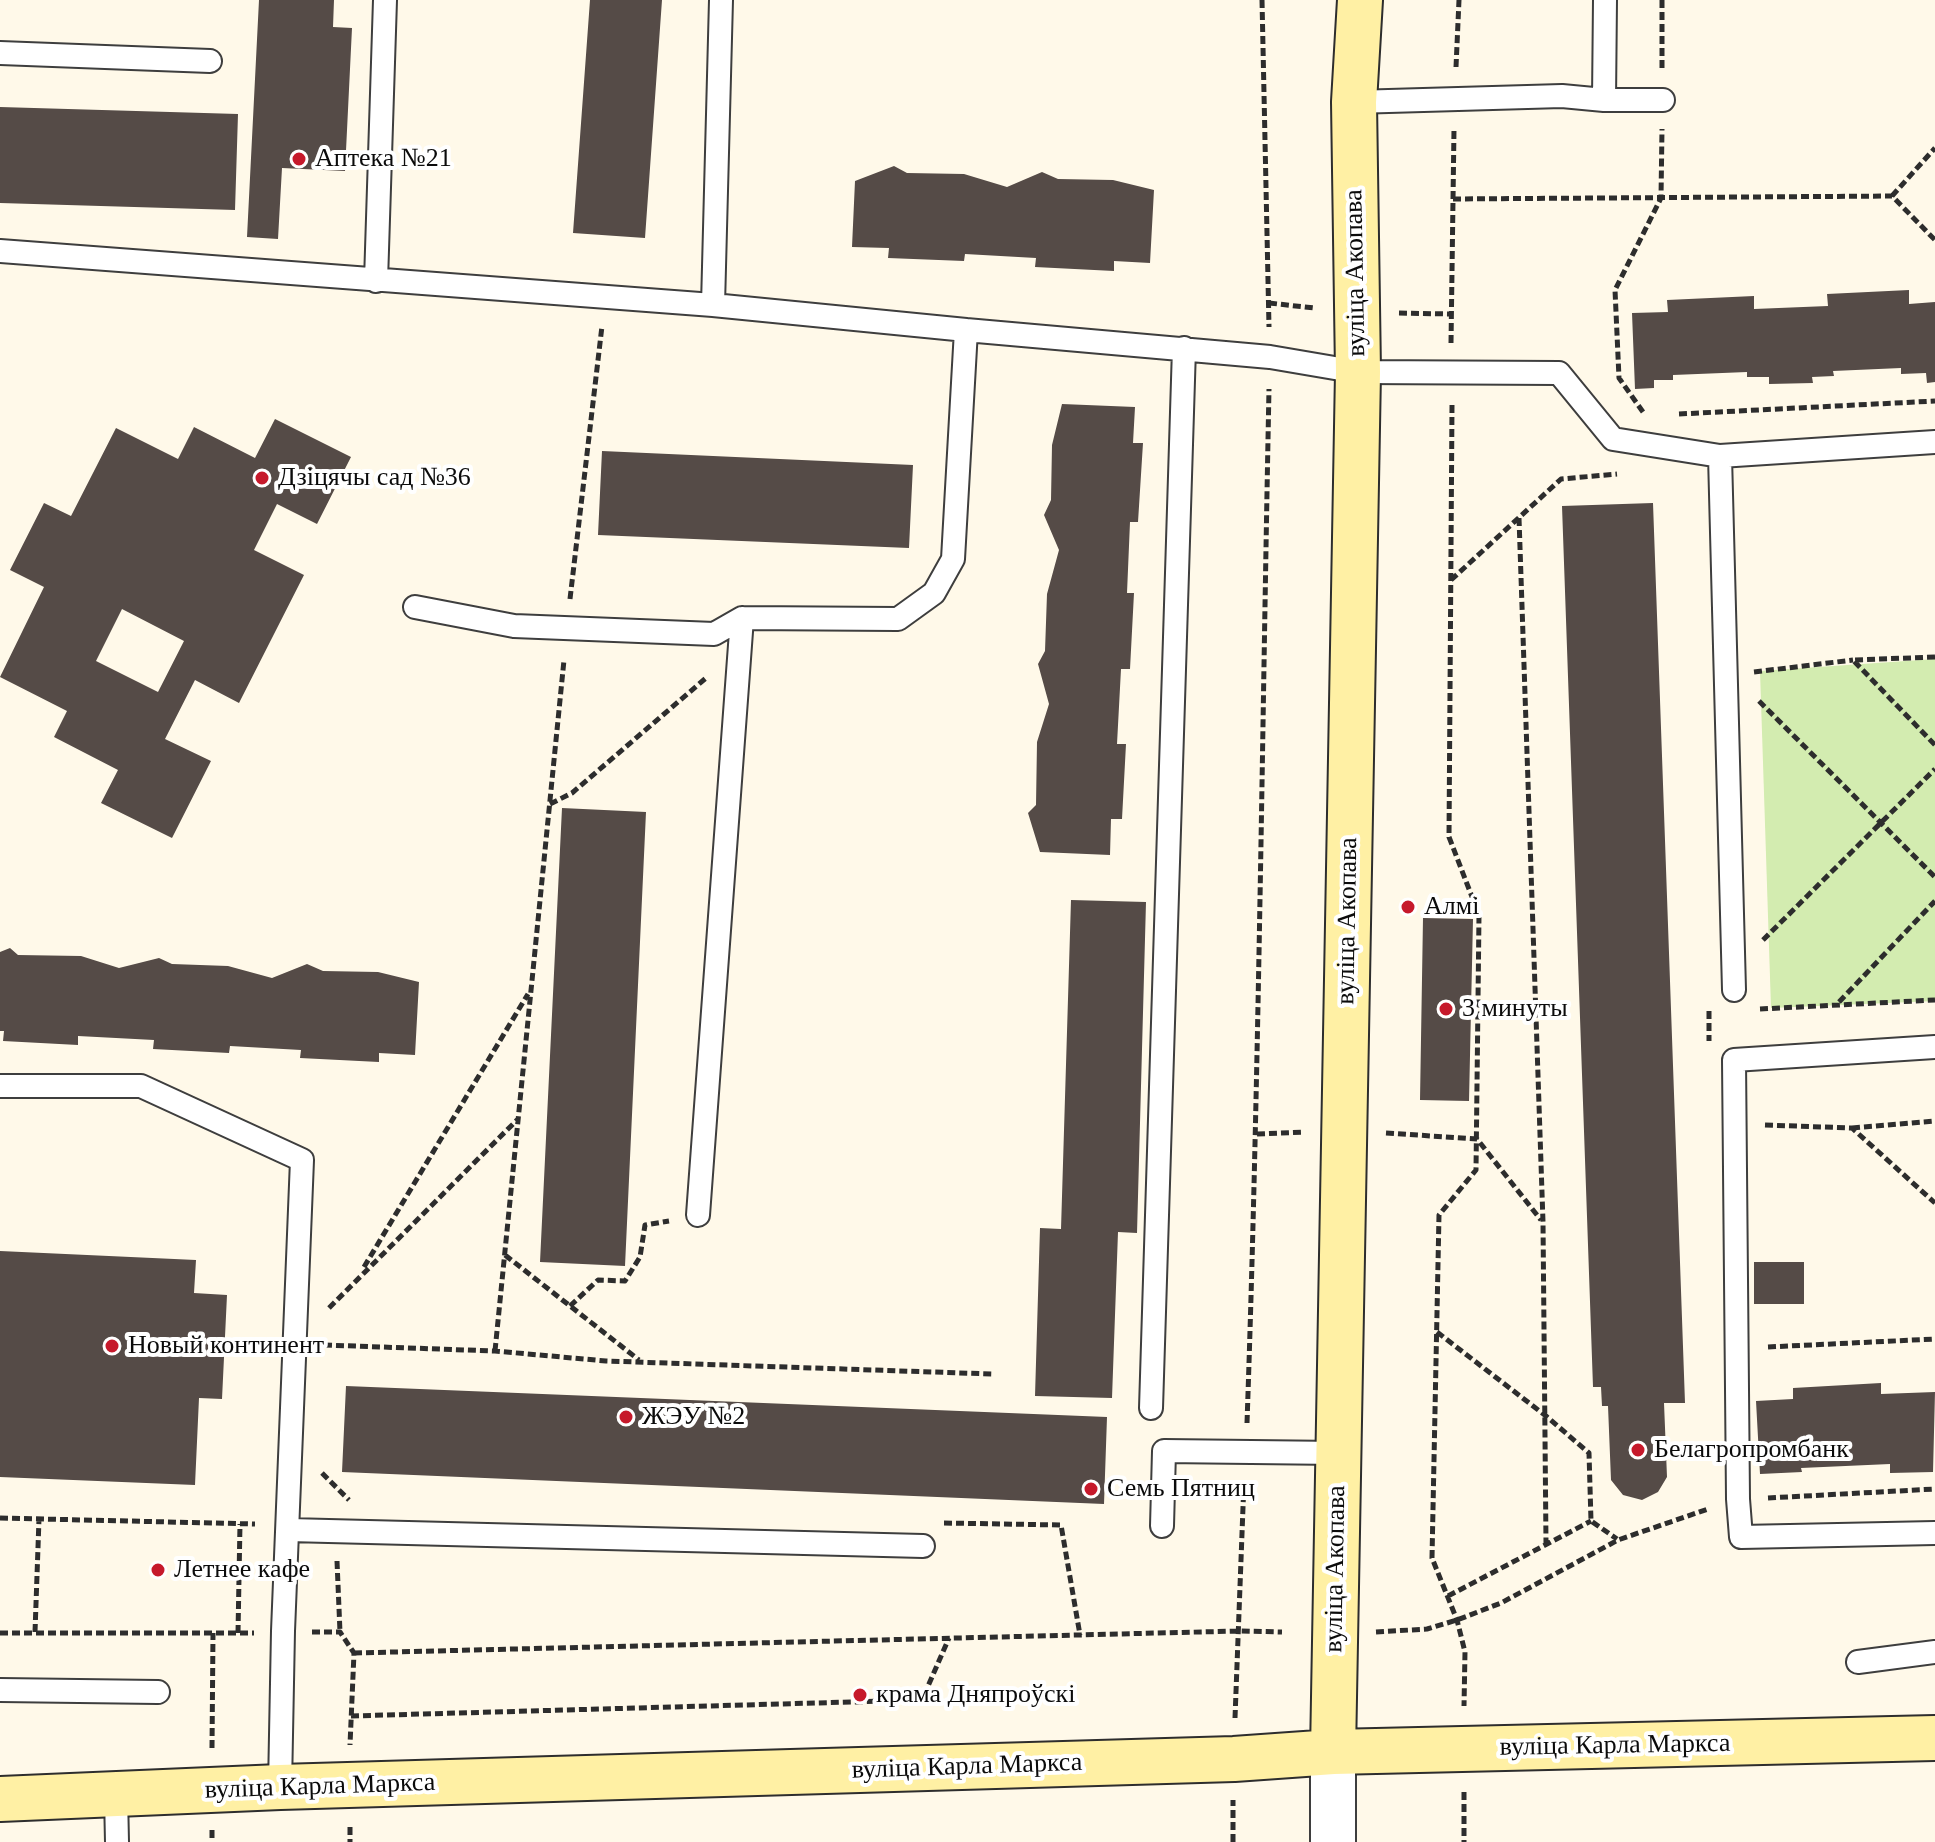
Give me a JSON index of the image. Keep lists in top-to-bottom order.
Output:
{
  "streets": {
    "main road": ["вуліца Акопава", "вуліца Карла Маркса"]
  },
  "crossings": [
    ["вуліца Акопава", "вуліца Карла Маркса"]
  ],
  "places": [
    "Аптека №21",
    "Дзіцячы сад №36",
    "Алмі",
    "3 минуты",
    "Новый континент",
    "ЖЭУ №2",
    "Белагропромбанк",
    "Семь Пятниц",
    "Летнее кафе",
    "крама Дняпроўскі"
  ]
}
